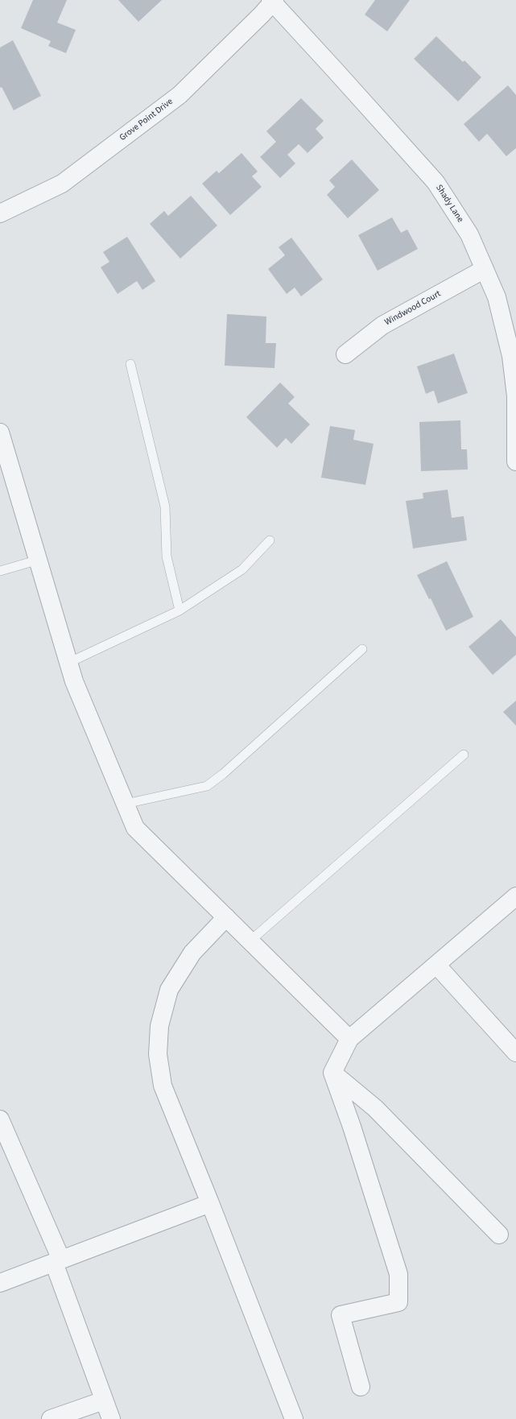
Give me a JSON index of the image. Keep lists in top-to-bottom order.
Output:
{
  "streets": {
    "street": ["Grove Point Drive", "Shady Lane", "Windwood Court"]
  },
  "crossings": [
    ["Grove Point Drive", "Shady Lane"],
    ["Shady Lane", "Windwood Court"]
  ]
}
